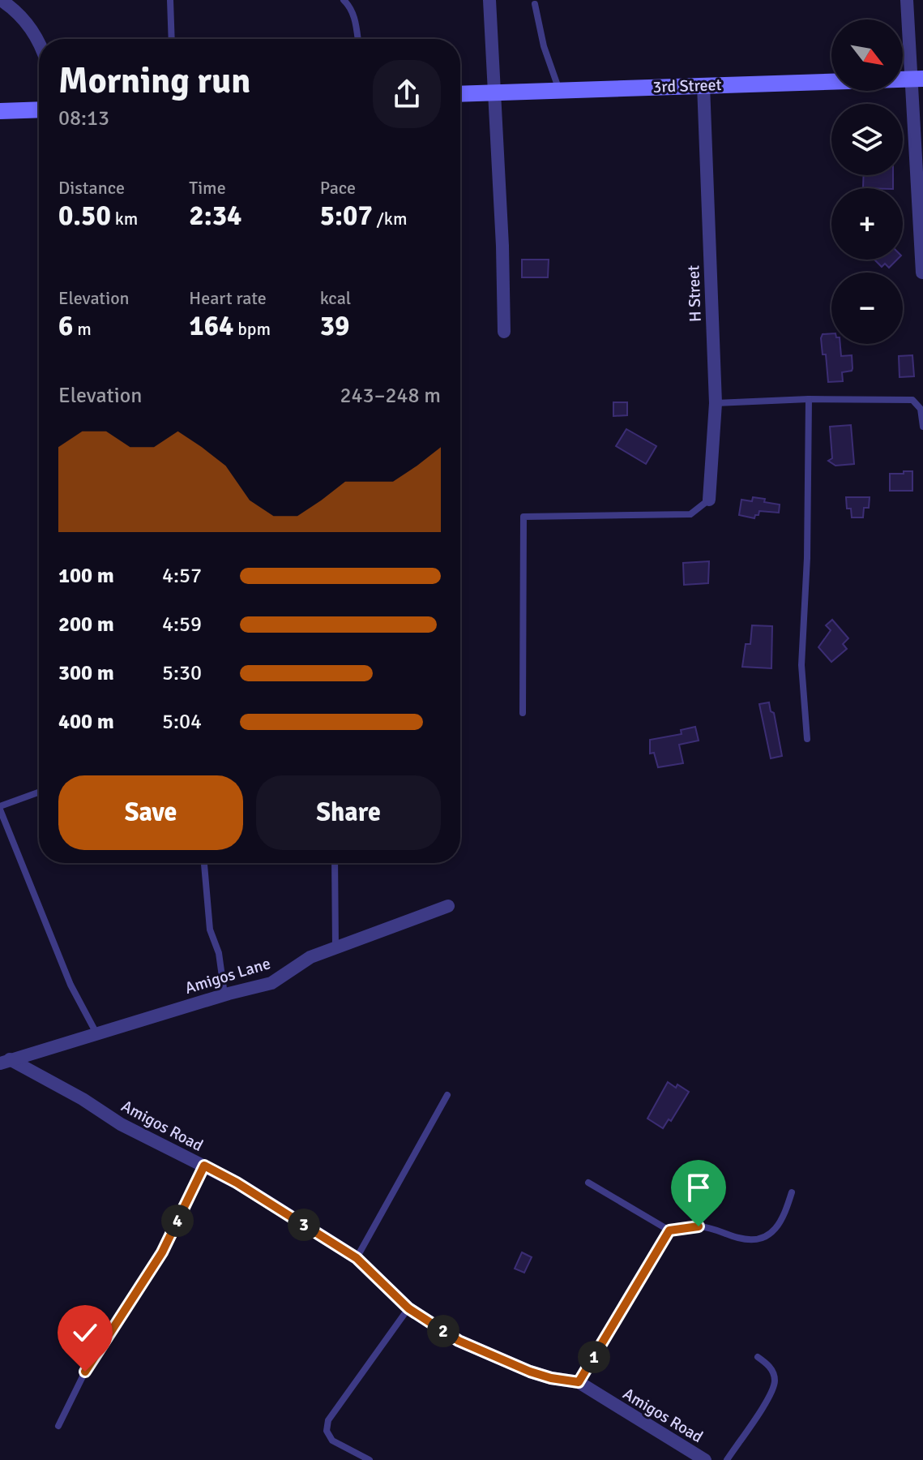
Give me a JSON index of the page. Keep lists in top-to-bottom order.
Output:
{
  "streets": {
    "main road": ["3rd Street"],
    "street": ["H Street", "Amigos Lane", "Amigos Road"]
  },
  "crossings": [
    ["3rd Street", "H Street"],
    ["Amigos Lane", "Amigos Road"]
  ],
  "north": "bottom right",
  "page": {
    "map_buttons": ["+", "−"],
    "heading": ["Morning run", "08:13"],
    "stats": [
      ["Distance", "0.50 km"],
      ["Time", "2:34"],
      ["Pace", "5:07 /km"],
      ["Elevation", "6 m"],
      ["Heart rate", "164 bpm"],
      ["kcal", "39"]
    ],
    "chart": ["Elevation", "243–248 m"],
    "list": [
      {
        "name": "100 m",
        "note": "4:57"
      },
      {
        "name": "200 m",
        "note": "4:59"
      },
      {
        "name": "300 m",
        "note": "5:30"
      },
      {
        "name": "400 m",
        "note": "5:04"
      }
    ],
    "buttons": ["Save", "Share"],
    "pins": [
      "4",
      "3",
      "2",
      "1"
    ]
  }
}
